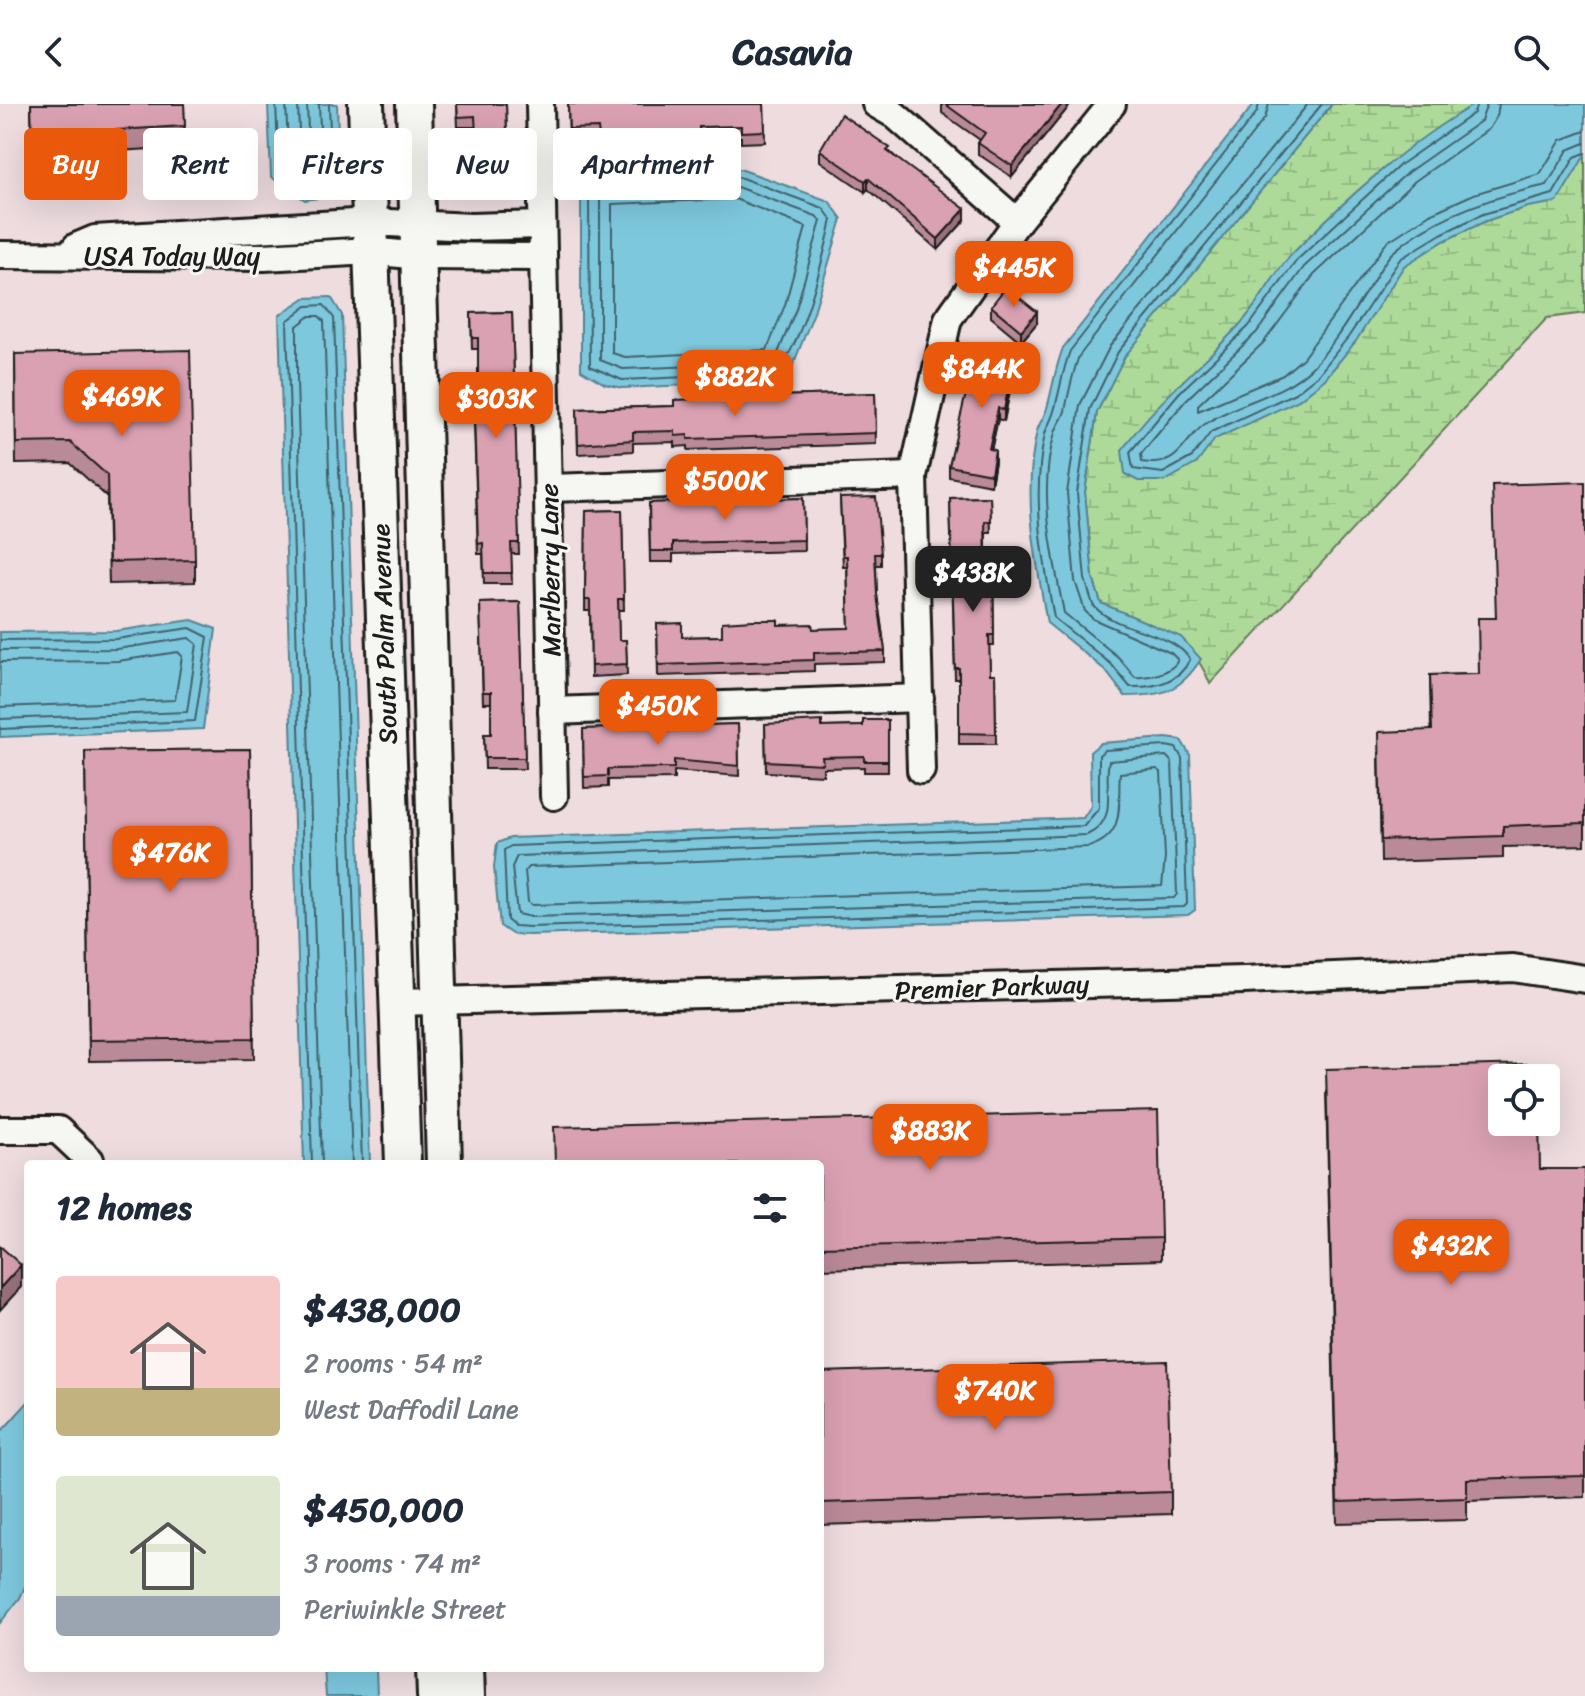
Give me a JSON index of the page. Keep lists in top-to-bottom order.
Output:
{
  "streets": {
    "main road": ["South Palm Avenue"],
    "street": ["USA Today Way", "Marlberry Lane", "Premier Parkway"]
  },
  "crossings": [
    ["USA Today Way", "Marlberry Lane"],
    ["USA Today Way", "South Palm Avenue"],
    ["South Palm Avenue", "Premier Parkway"]
  ],
  "page": {
    "header": "Casavia",
    "chip": [
      "Buy",
      "Rent",
      "Filters",
      "New",
      "Apartment"
    ],
    "price": [
      "$445K",
      "$844K",
      "$882K",
      "$469K",
      "$303K",
      "$500K",
      "$438K",
      "$450K",
      "$476K",
      "$883K",
      "$432K",
      "$740K"
    ],
    "heading": "12 homes",
    "list": [
      {
        "name": "$438,000",
        "note": "2 rooms · 54 m² · West Daffodil Lane"
      },
      {
        "name": "$450,000",
        "note": "3 rooms · 74 m² · Periwinkle Street"
      }
    ]
  }
}
